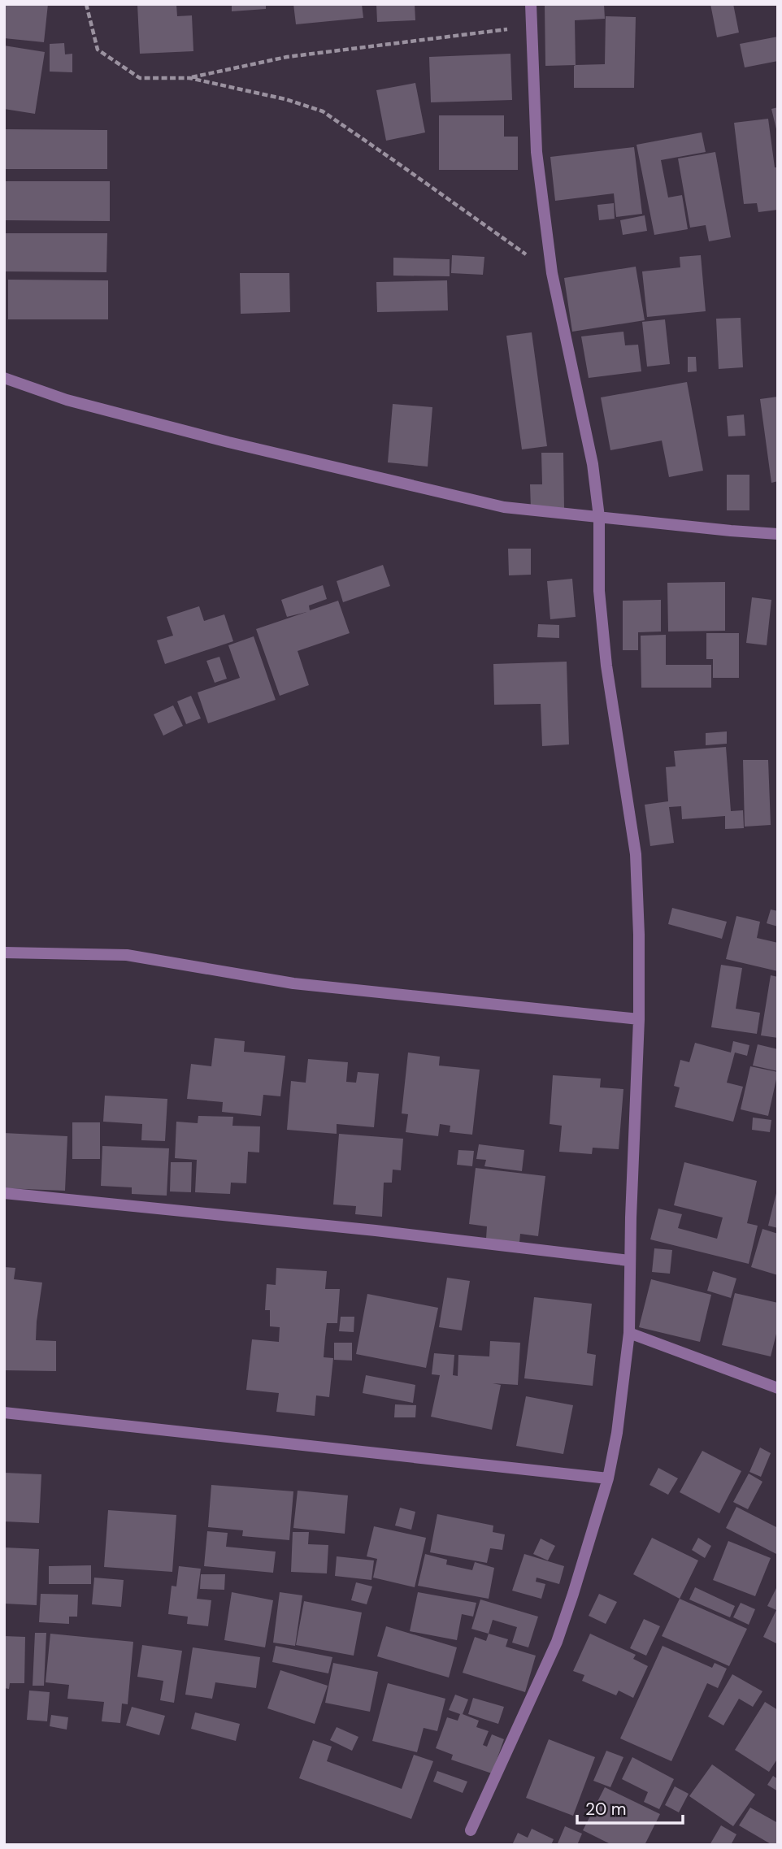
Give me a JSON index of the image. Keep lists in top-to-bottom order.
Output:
{
  "scale_bar": "20 m"
}
